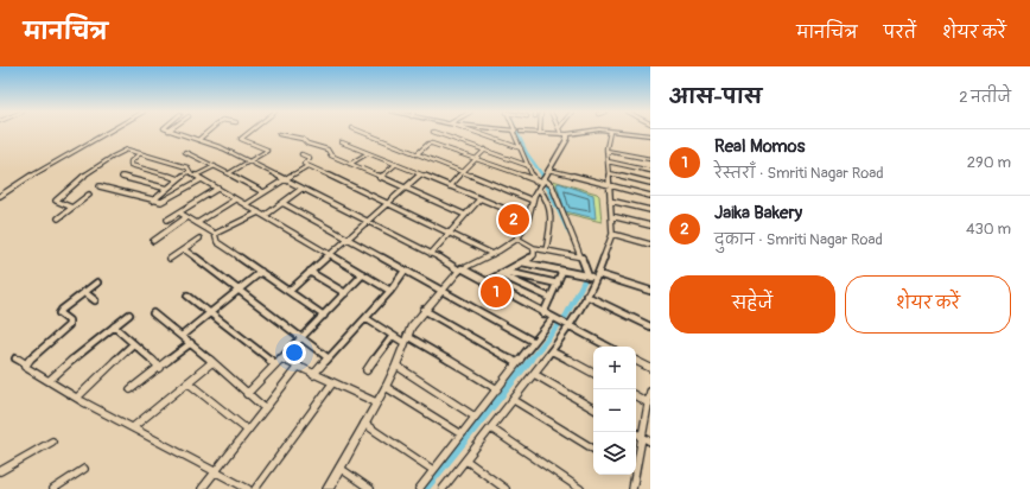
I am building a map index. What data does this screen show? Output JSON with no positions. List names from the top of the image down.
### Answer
{
  "page": {
    "header": "मानचित्र",
    "nav": ["मानचित्र", "परतें", "शेयर करें"],
    "heading": ["आस-पास", "2 नतीजे"],
    "list": [
      {
        "mark": "1",
        "name": "Real Momos",
        "note": "रेस्तराँ · Smriti Nagar Road",
        "value": "290 m"
      },
      {
        "mark": "2",
        "name": "Jaika Bakery",
        "note": "दुकान · Smriti Nagar Road",
        "value": "430 m"
      }
    ],
    "pins": ["2", "1"],
    "buttons": ["सहेजें", "शेयर करें"],
    "map_buttons": ["+", "−"]
  }
}
